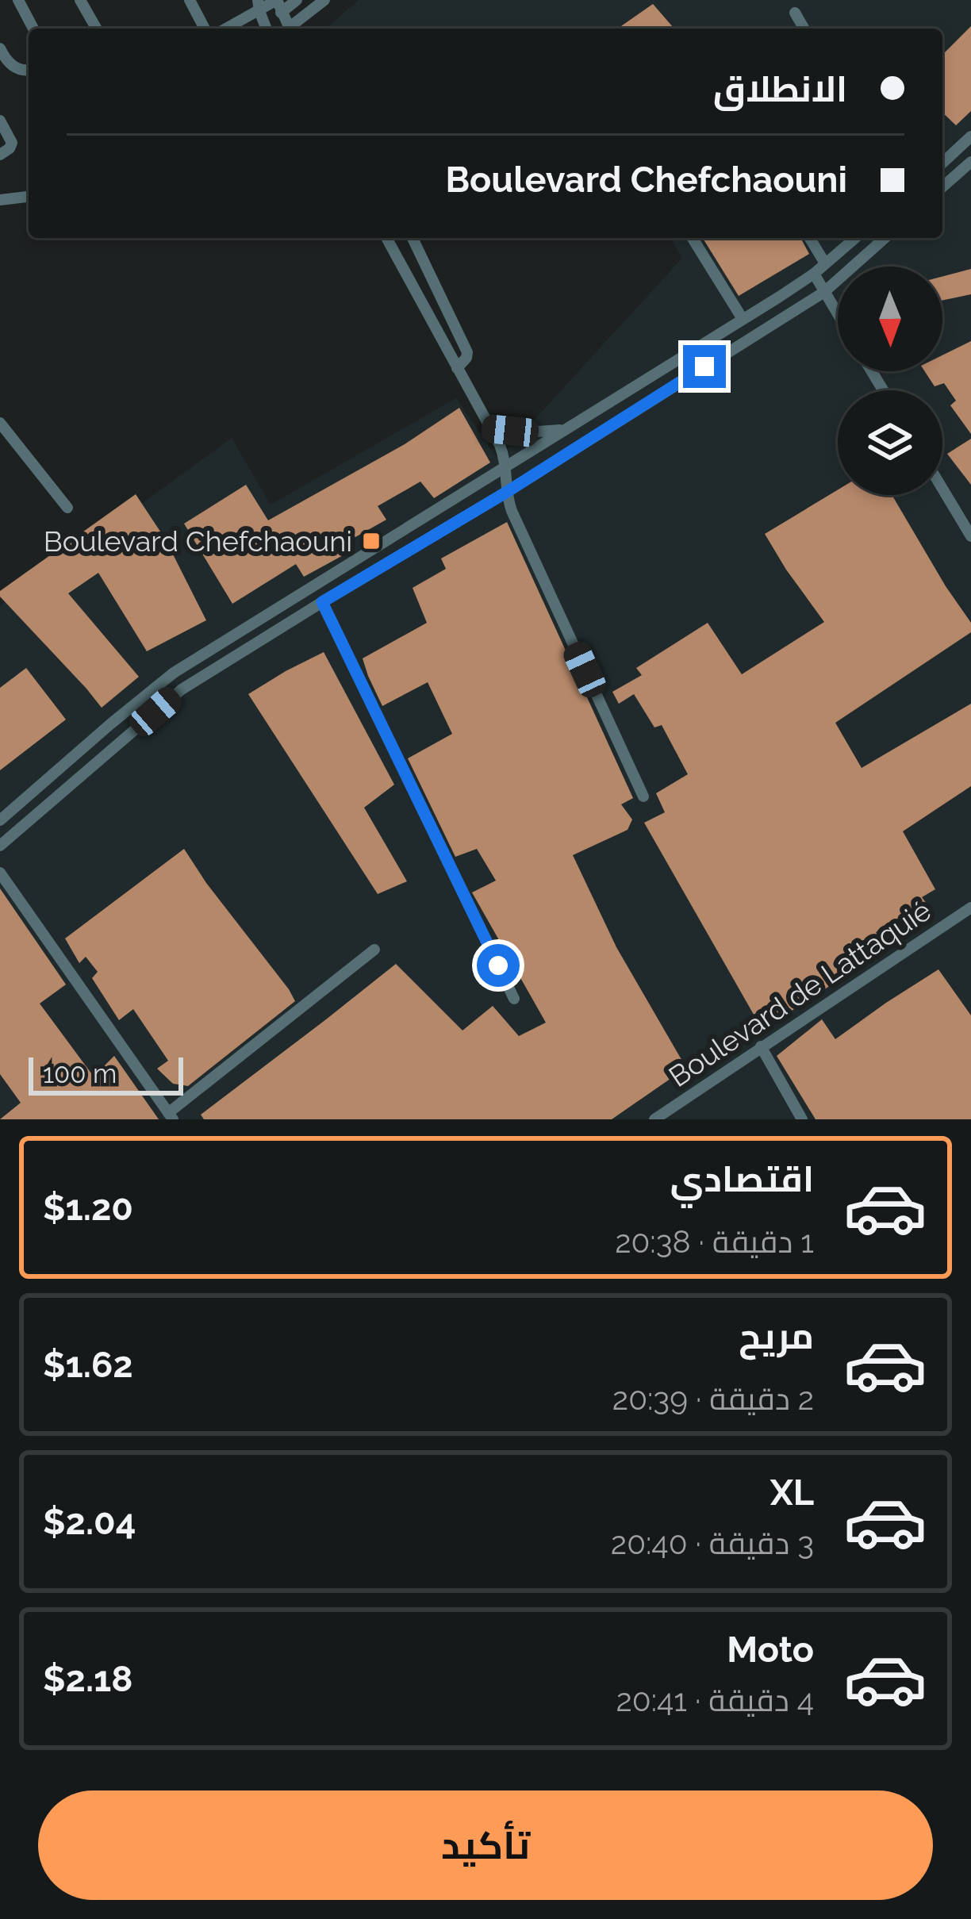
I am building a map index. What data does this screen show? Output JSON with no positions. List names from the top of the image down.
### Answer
{
  "streets": {
    "street": ["Boulevard de Lattaquié"]
  },
  "places": {
    "transit": ["Boulevard Chefchaouni"]
  },
  "scale_bar": "100 m",
  "north": "bottom",
  "page": {
    "banner": ["الانطلاق", "Boulevard Chefchaouni"],
    "scale": "100 m",
    "list": [
      {
        "name": "اقتصادي",
        "note": "1 دقيقة · 20:38",
        "value": "$1.20"
      },
      {
        "name": "مريح",
        "note": "2 دقيقة · 20:39",
        "value": "$1.62"
      },
      {
        "name": "XL",
        "note": "3 دقيقة · 20:40",
        "value": "$2.04"
      },
      {
        "name": "Moto",
        "note": "4 دقيقة · 20:41",
        "value": "$2.18"
      }
    ],
    "buttons": "تأكيد"
  }
}
